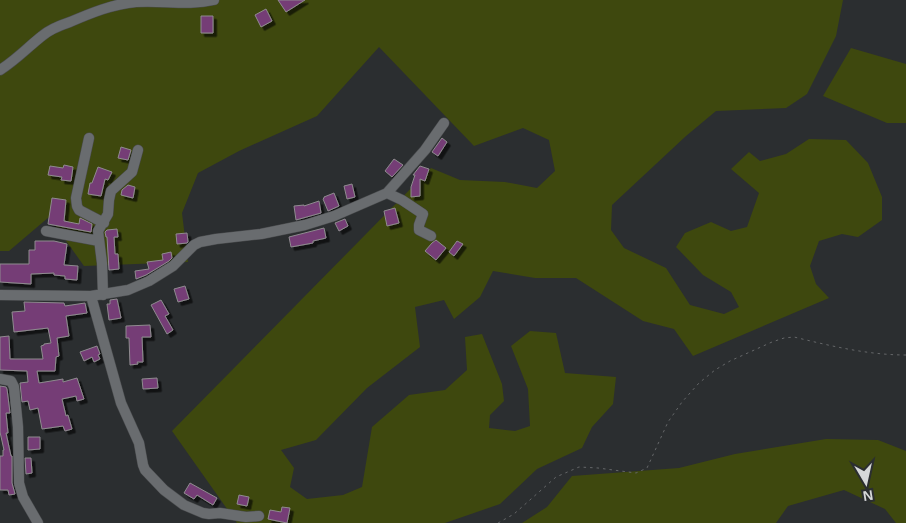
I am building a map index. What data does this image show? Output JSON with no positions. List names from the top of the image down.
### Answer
{
  "north": "bottom"
}
